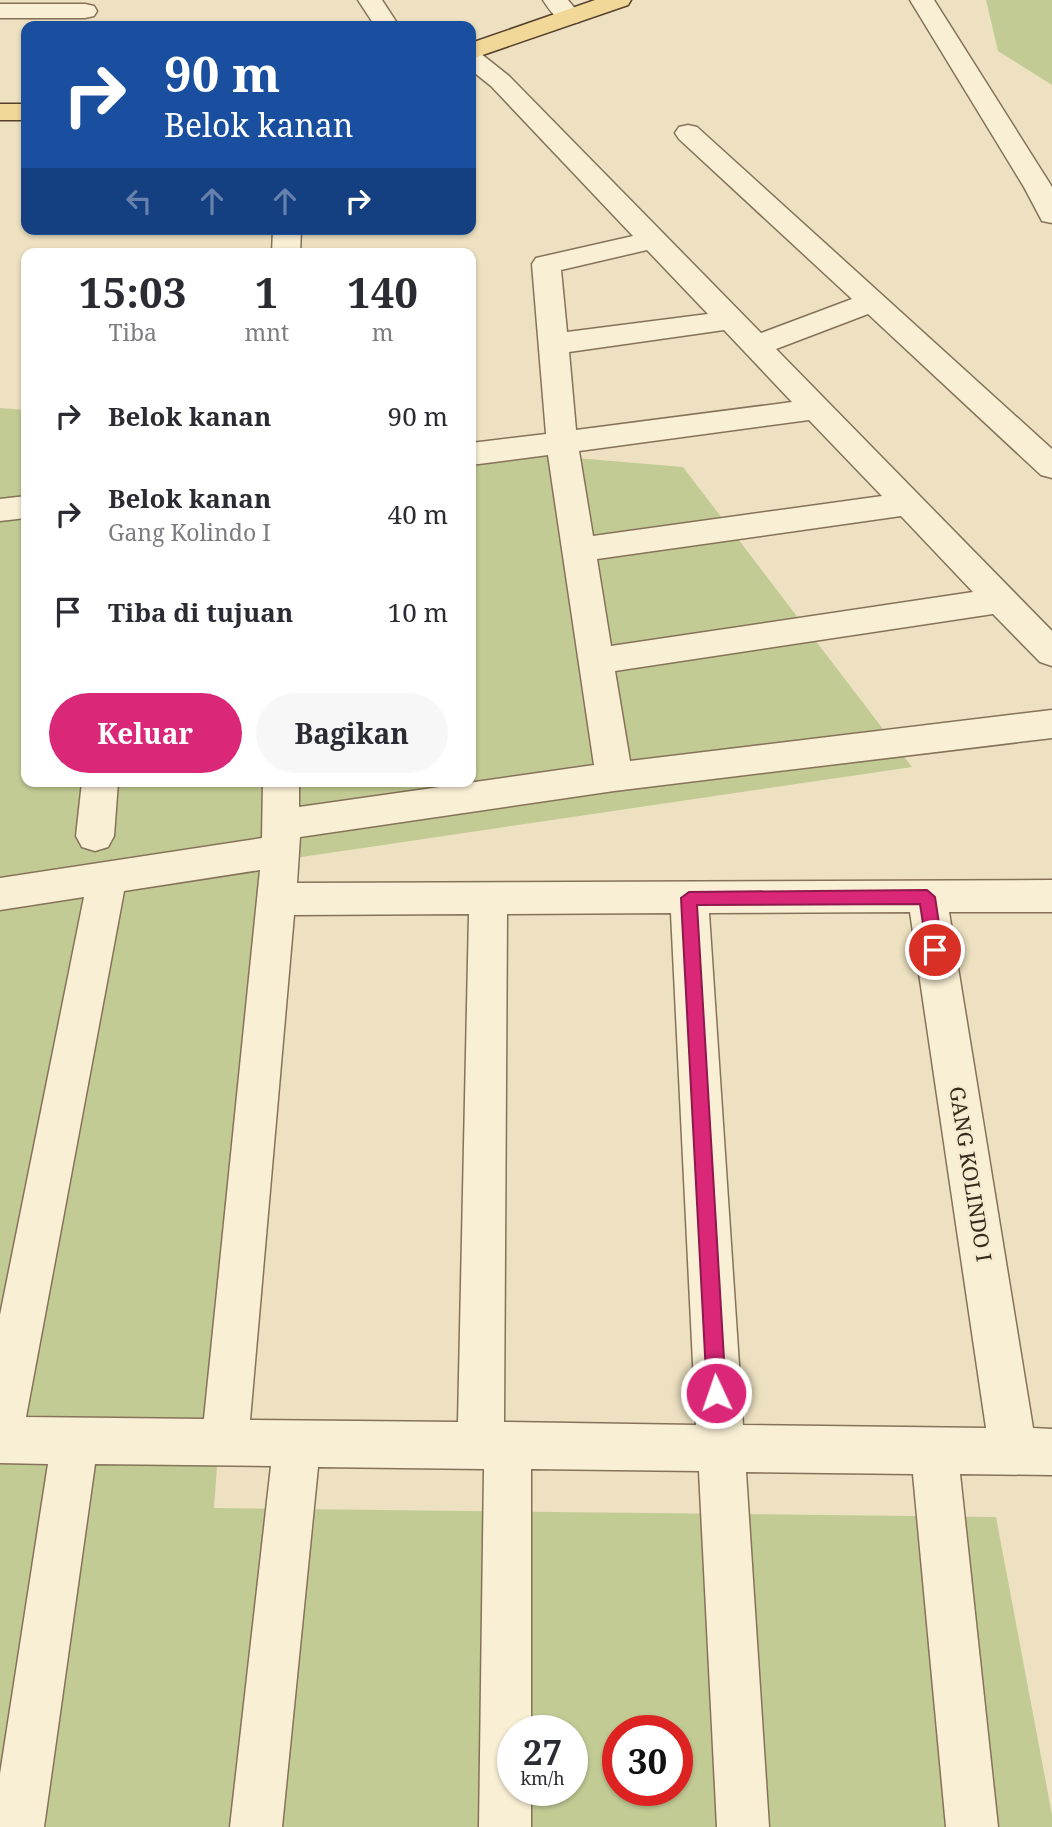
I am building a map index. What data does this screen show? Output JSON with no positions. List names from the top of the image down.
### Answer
{
  "streets": {
    "street": ["GANG KOLINDO I"]
  },
  "page": {
    "turn": ["90 m", "Belok kanan"],
    "eta": [
      "15:03",
      "Tiba",
      "1",
      "mnt",
      "140",
      "m"
    ],
    "list": [
      {
        "name": "Belok kanan",
        "value": "90 m"
      },
      {
        "name": "Belok kanan",
        "note": "Gang Kolindo I",
        "value": "40 m"
      },
      {
        "name": "Tiba di tujuan",
        "value": "10 m"
      }
    ],
    "buttons": ["Keluar", "Bagikan"],
    "speed": "27 km/h",
    "limit": "30"
  }
}
